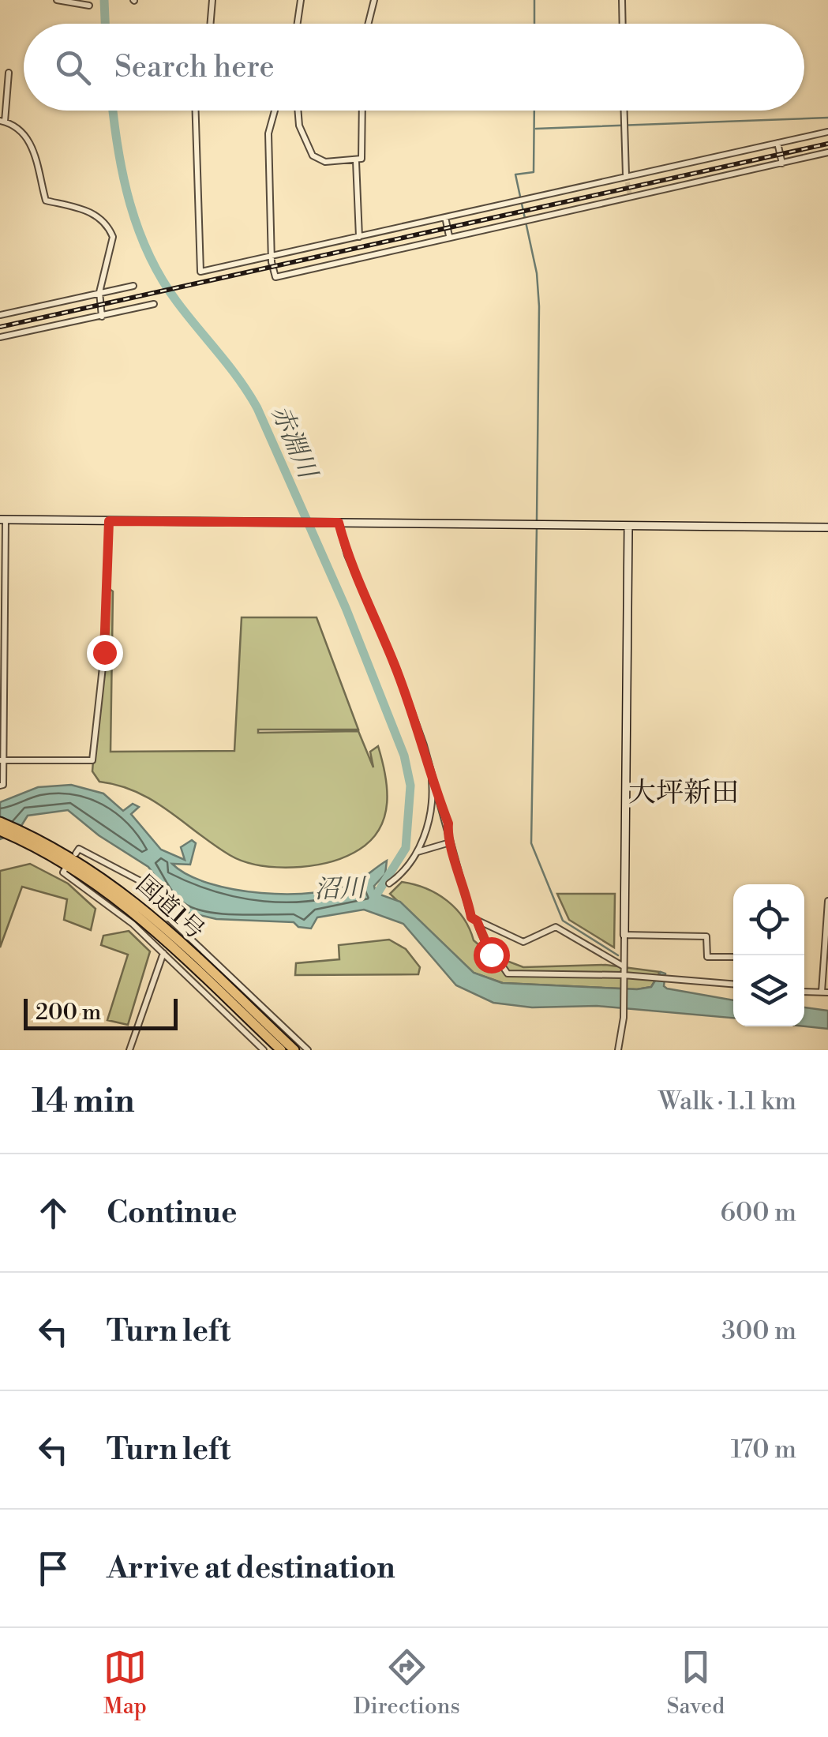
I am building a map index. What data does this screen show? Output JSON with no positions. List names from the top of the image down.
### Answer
{
  "streets": {
    "highway": ["国道1号"]
  },
  "districts": ["大坪新田"],
  "water": ["赤淵川", "沼川"],
  "scale_bar": "200 m",
  "page": {
    "search": "Search here",
    "scale": "200 m",
    "heading": ["14 min", "Walk · 1.1 km"],
    "list": [
      ["Continue", "600 m"],
      ["Turn left", "300 m"],
      ["Turn left", "170 m"],
      "Arrive at destination"
    ],
    "nav": ["Map", "Directions", "Saved"]
  }
}
